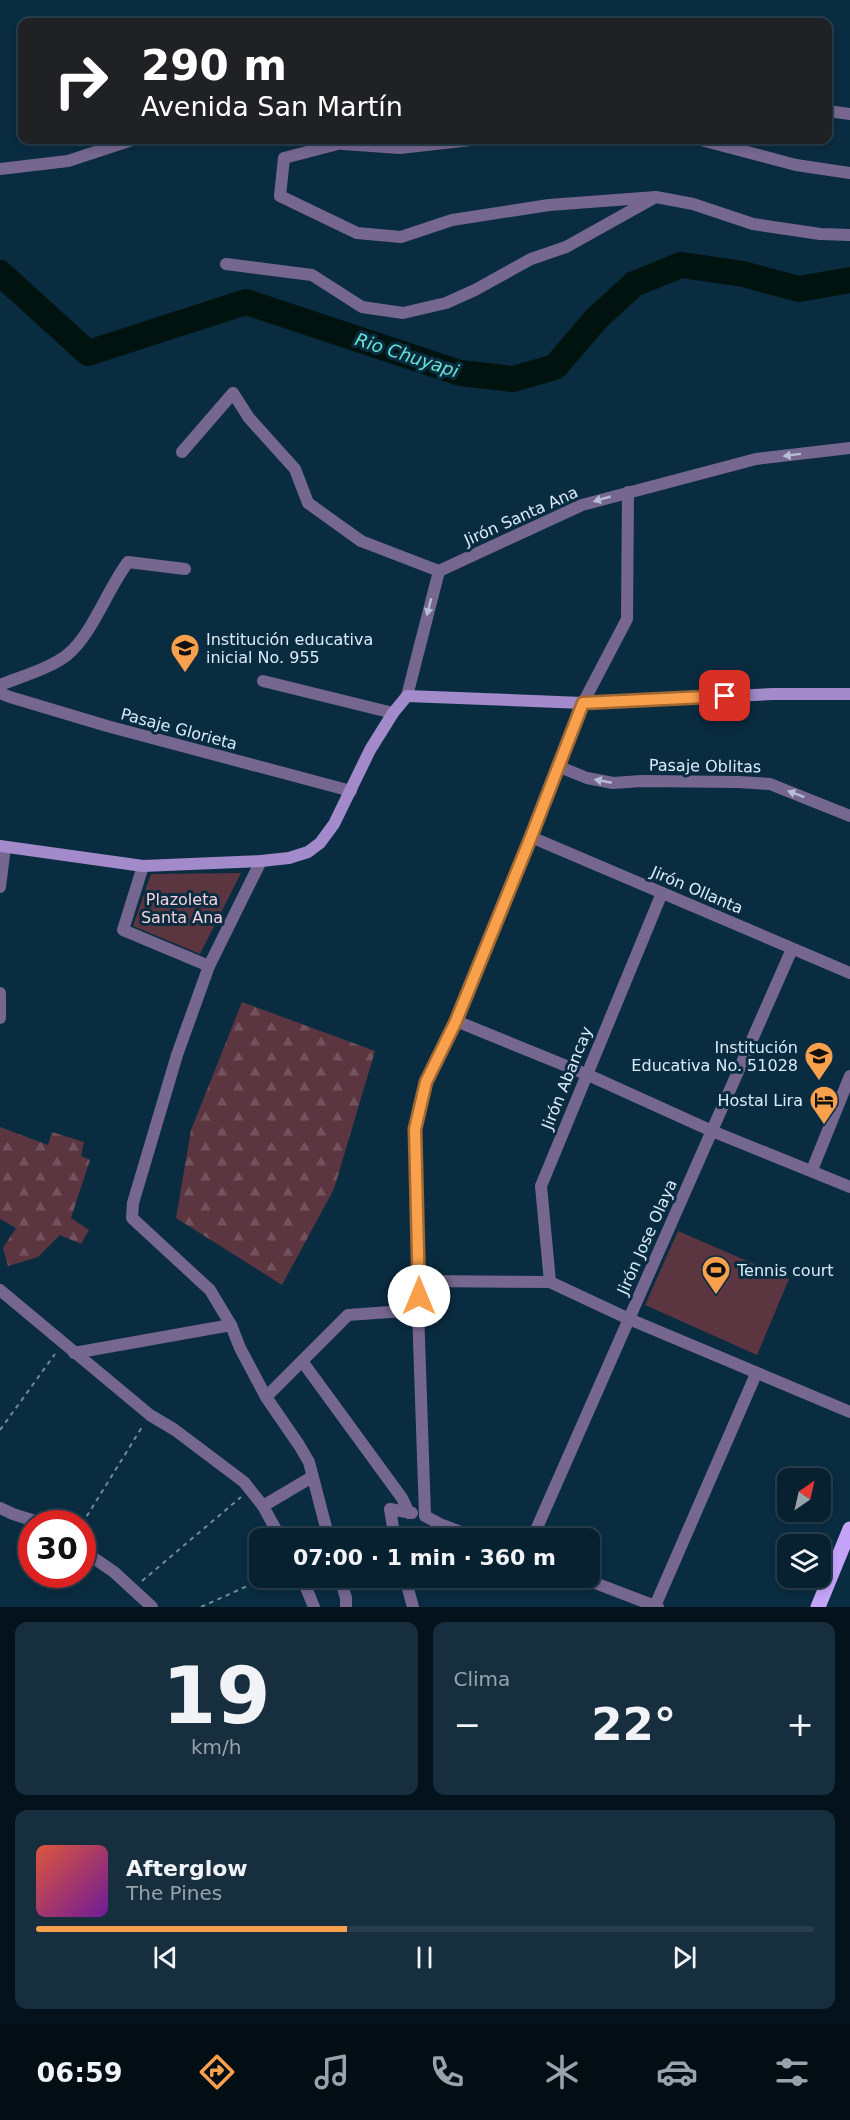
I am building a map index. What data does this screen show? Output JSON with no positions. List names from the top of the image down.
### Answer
{
  "streets": {
    "street": [
      "Jirón Santa Ana",
      "Pasaje Glorieta",
      "Pasaje Oblitas",
      "Jirón Ollanta",
      "Jirón Abancay",
      "Jirón Jose Olaya"
    ]
  },
  "crossings": [
    ["Jirón Ollanta", "Jirón Abancay"],
    ["Jirón Ollanta", "Jirón Jose Olaya"]
  ],
  "one_way": ["Jirón Santa Ana", "Pasaje Oblitas"],
  "water": ["Rio Chuyapi"],
  "parks": ["Plazoleta Santa Ana"],
  "places": {
    "school or university": ["Institución educativa inicial No. 955", "Institución Educativa No. 51028"],
    "hotel": ["Hostal Lira"],
    "sports": ["Tennis court"]
  },
  "north": "top right",
  "page": {
    "turn": ["290 m", "Avenida San Martín"],
    "limit": "30",
    "trip": "07:00 · 1 min · 360 m",
    "tile": [
      ["19", "km/h"],
      "Clima"
    ],
    "heat": ["−", "22°", "+"],
    "song": ["Afterglow", "The Pines"],
    "tabs": "06:59"
  }
}
